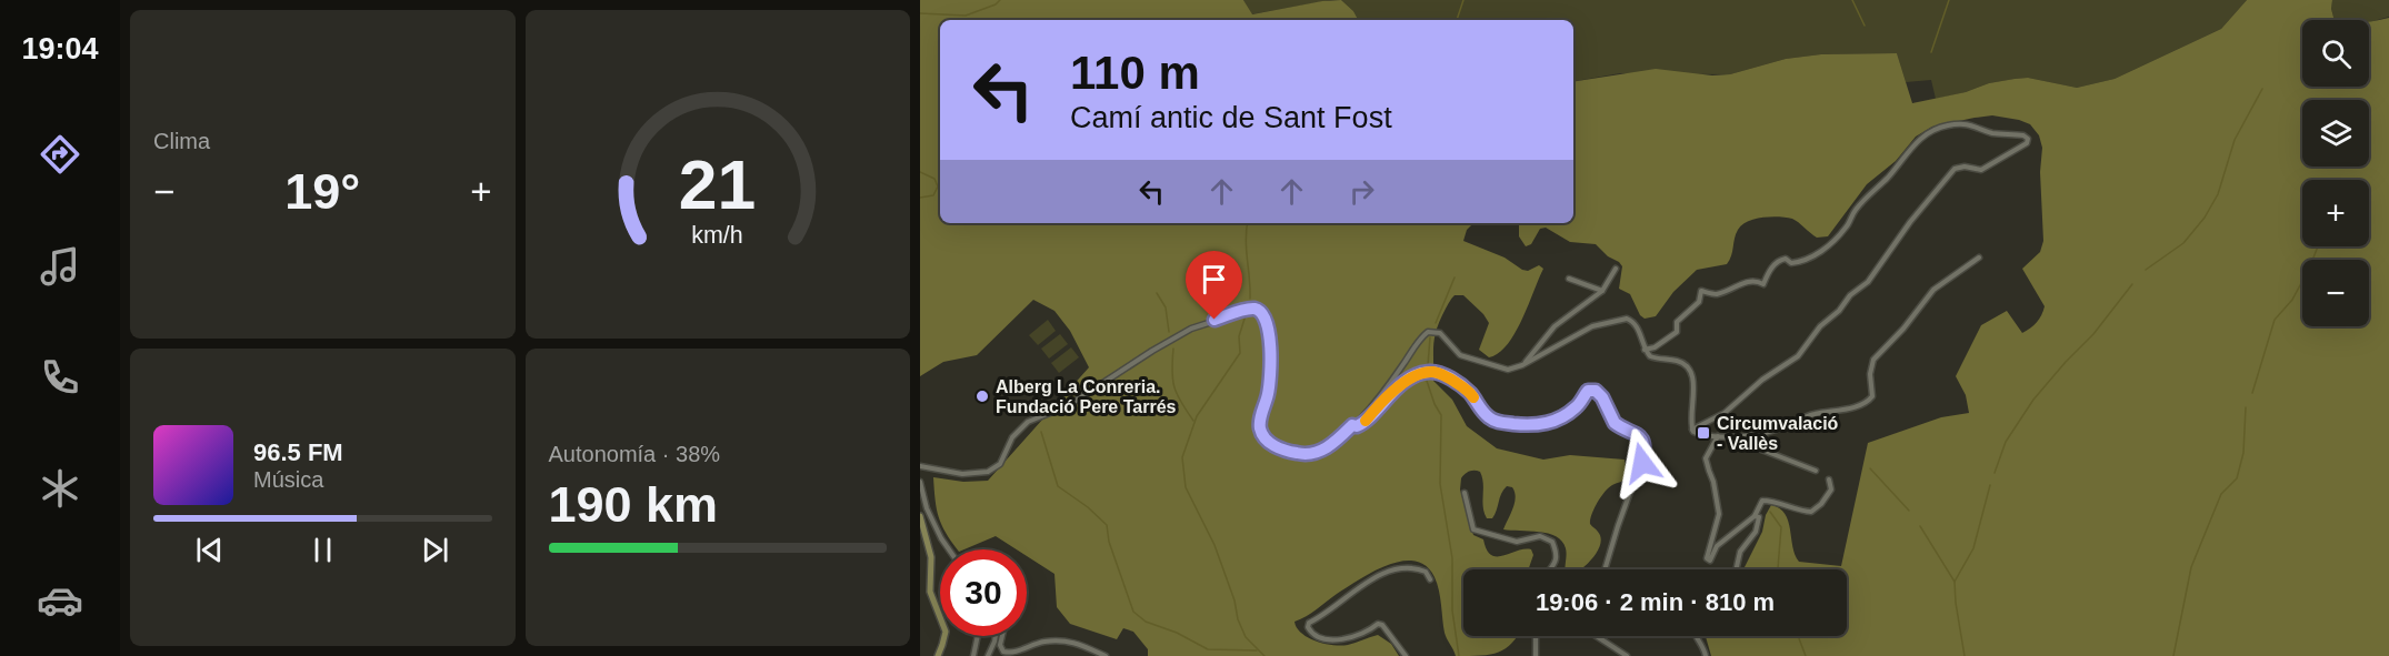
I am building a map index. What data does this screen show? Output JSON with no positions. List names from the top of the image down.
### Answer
{
  "places": {
    "other": ["Alberg La Conreria. Fundació Pere Tarrés"],
    "transit": ["Circumvalació - Vallès"]
  },
  "page": {
    "tabs": "19:04",
    "tile": [
      "Clima",
      ["Autonomía · 38%", "190 km"]
    ],
    "map_buttons": ["+", "−"],
    "turn": ["110 m", "Camí antic de Sant Fost"],
    "heat": ["−", "19°", "+"],
    "song": ["96.5 FM", "Música"],
    "limit": "30",
    "trip": "19:06 · 2 min · 810 m",
    "gauge": ["21", "km/h"]
  }
}
